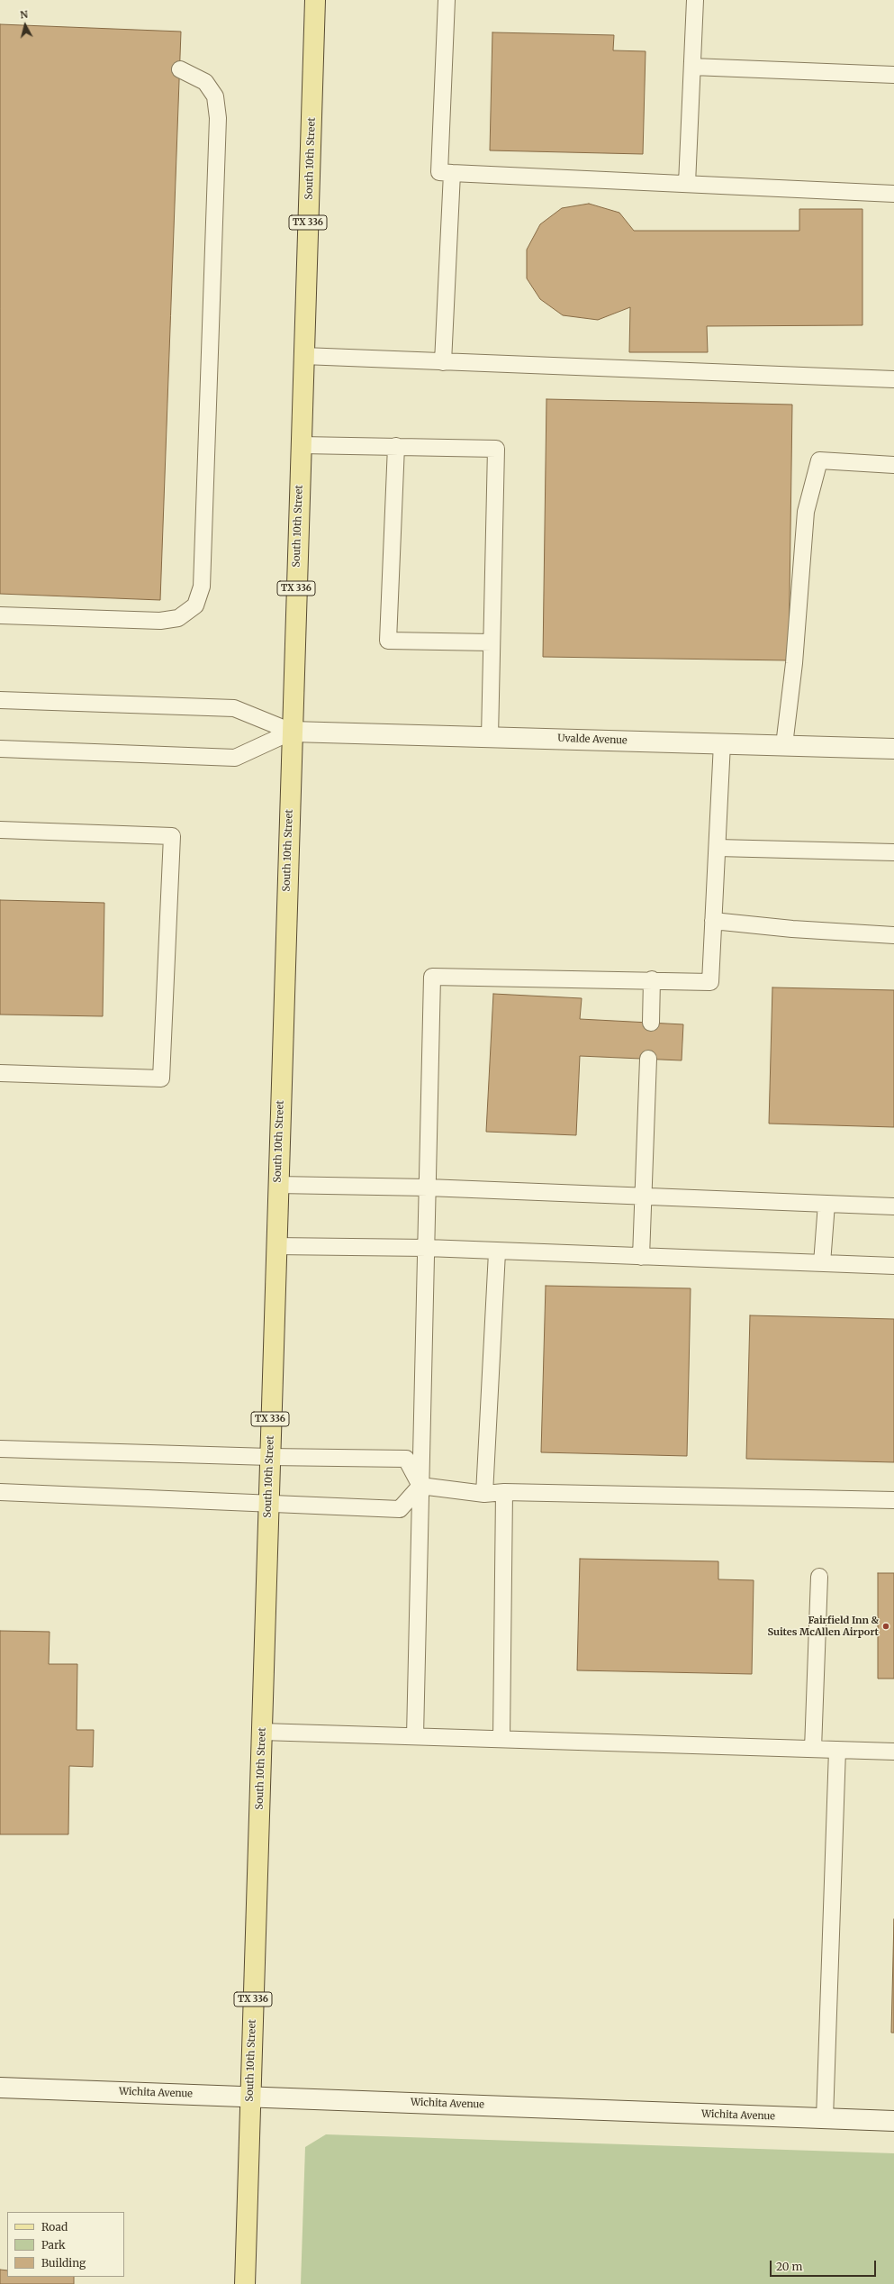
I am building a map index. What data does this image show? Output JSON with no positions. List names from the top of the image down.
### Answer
{
  "streets": {
    "main road": ["South 10th Street", "TX 336"],
    "street": ["Uvalde Avenue", "Wichita Avenue"]
  },
  "crossings": [
    ["South 10th Street", "Uvalde Avenue"],
    ["South 10th Street", "Wichita Avenue"]
  ],
  "places": ["Fairfield Inn & Suites McAllen Airport"],
  "legend": ["Road", "Park", "Building"],
  "scale_bar": "20 m",
  "north": "top"
}
